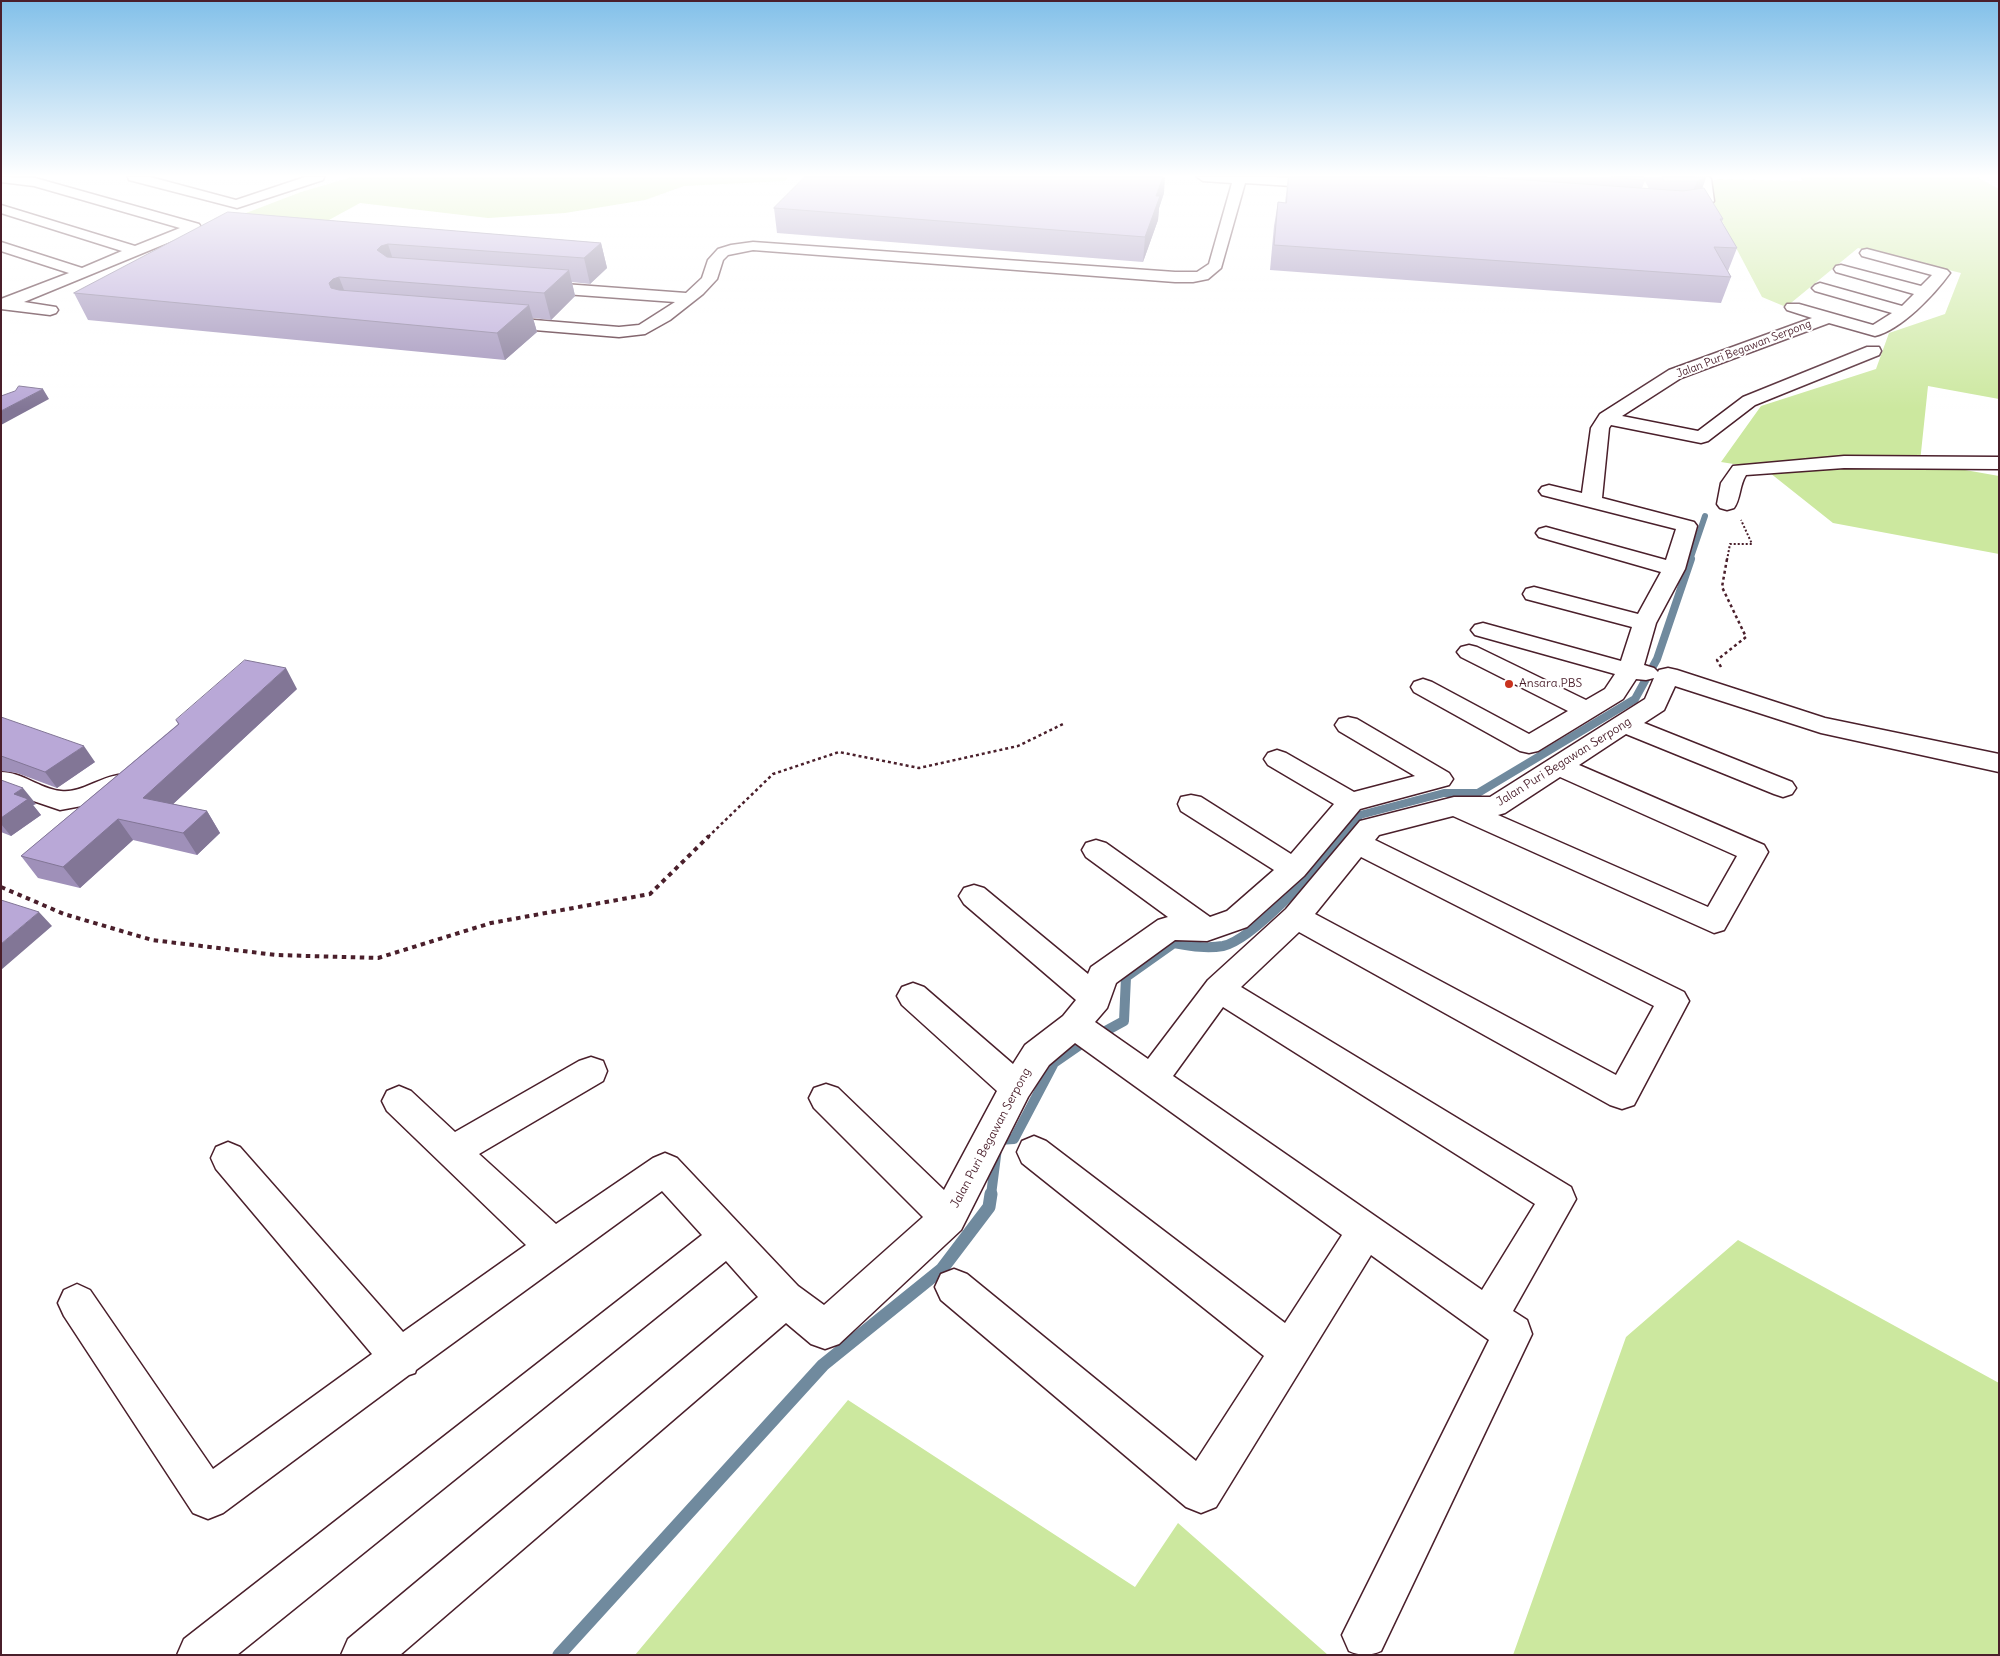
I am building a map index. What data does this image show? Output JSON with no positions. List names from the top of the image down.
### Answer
{
  "streets": {
    "street": ["Jalan Puri Begawan Serpong"]
  },
  "places": ["Ansara PBS"]
}
